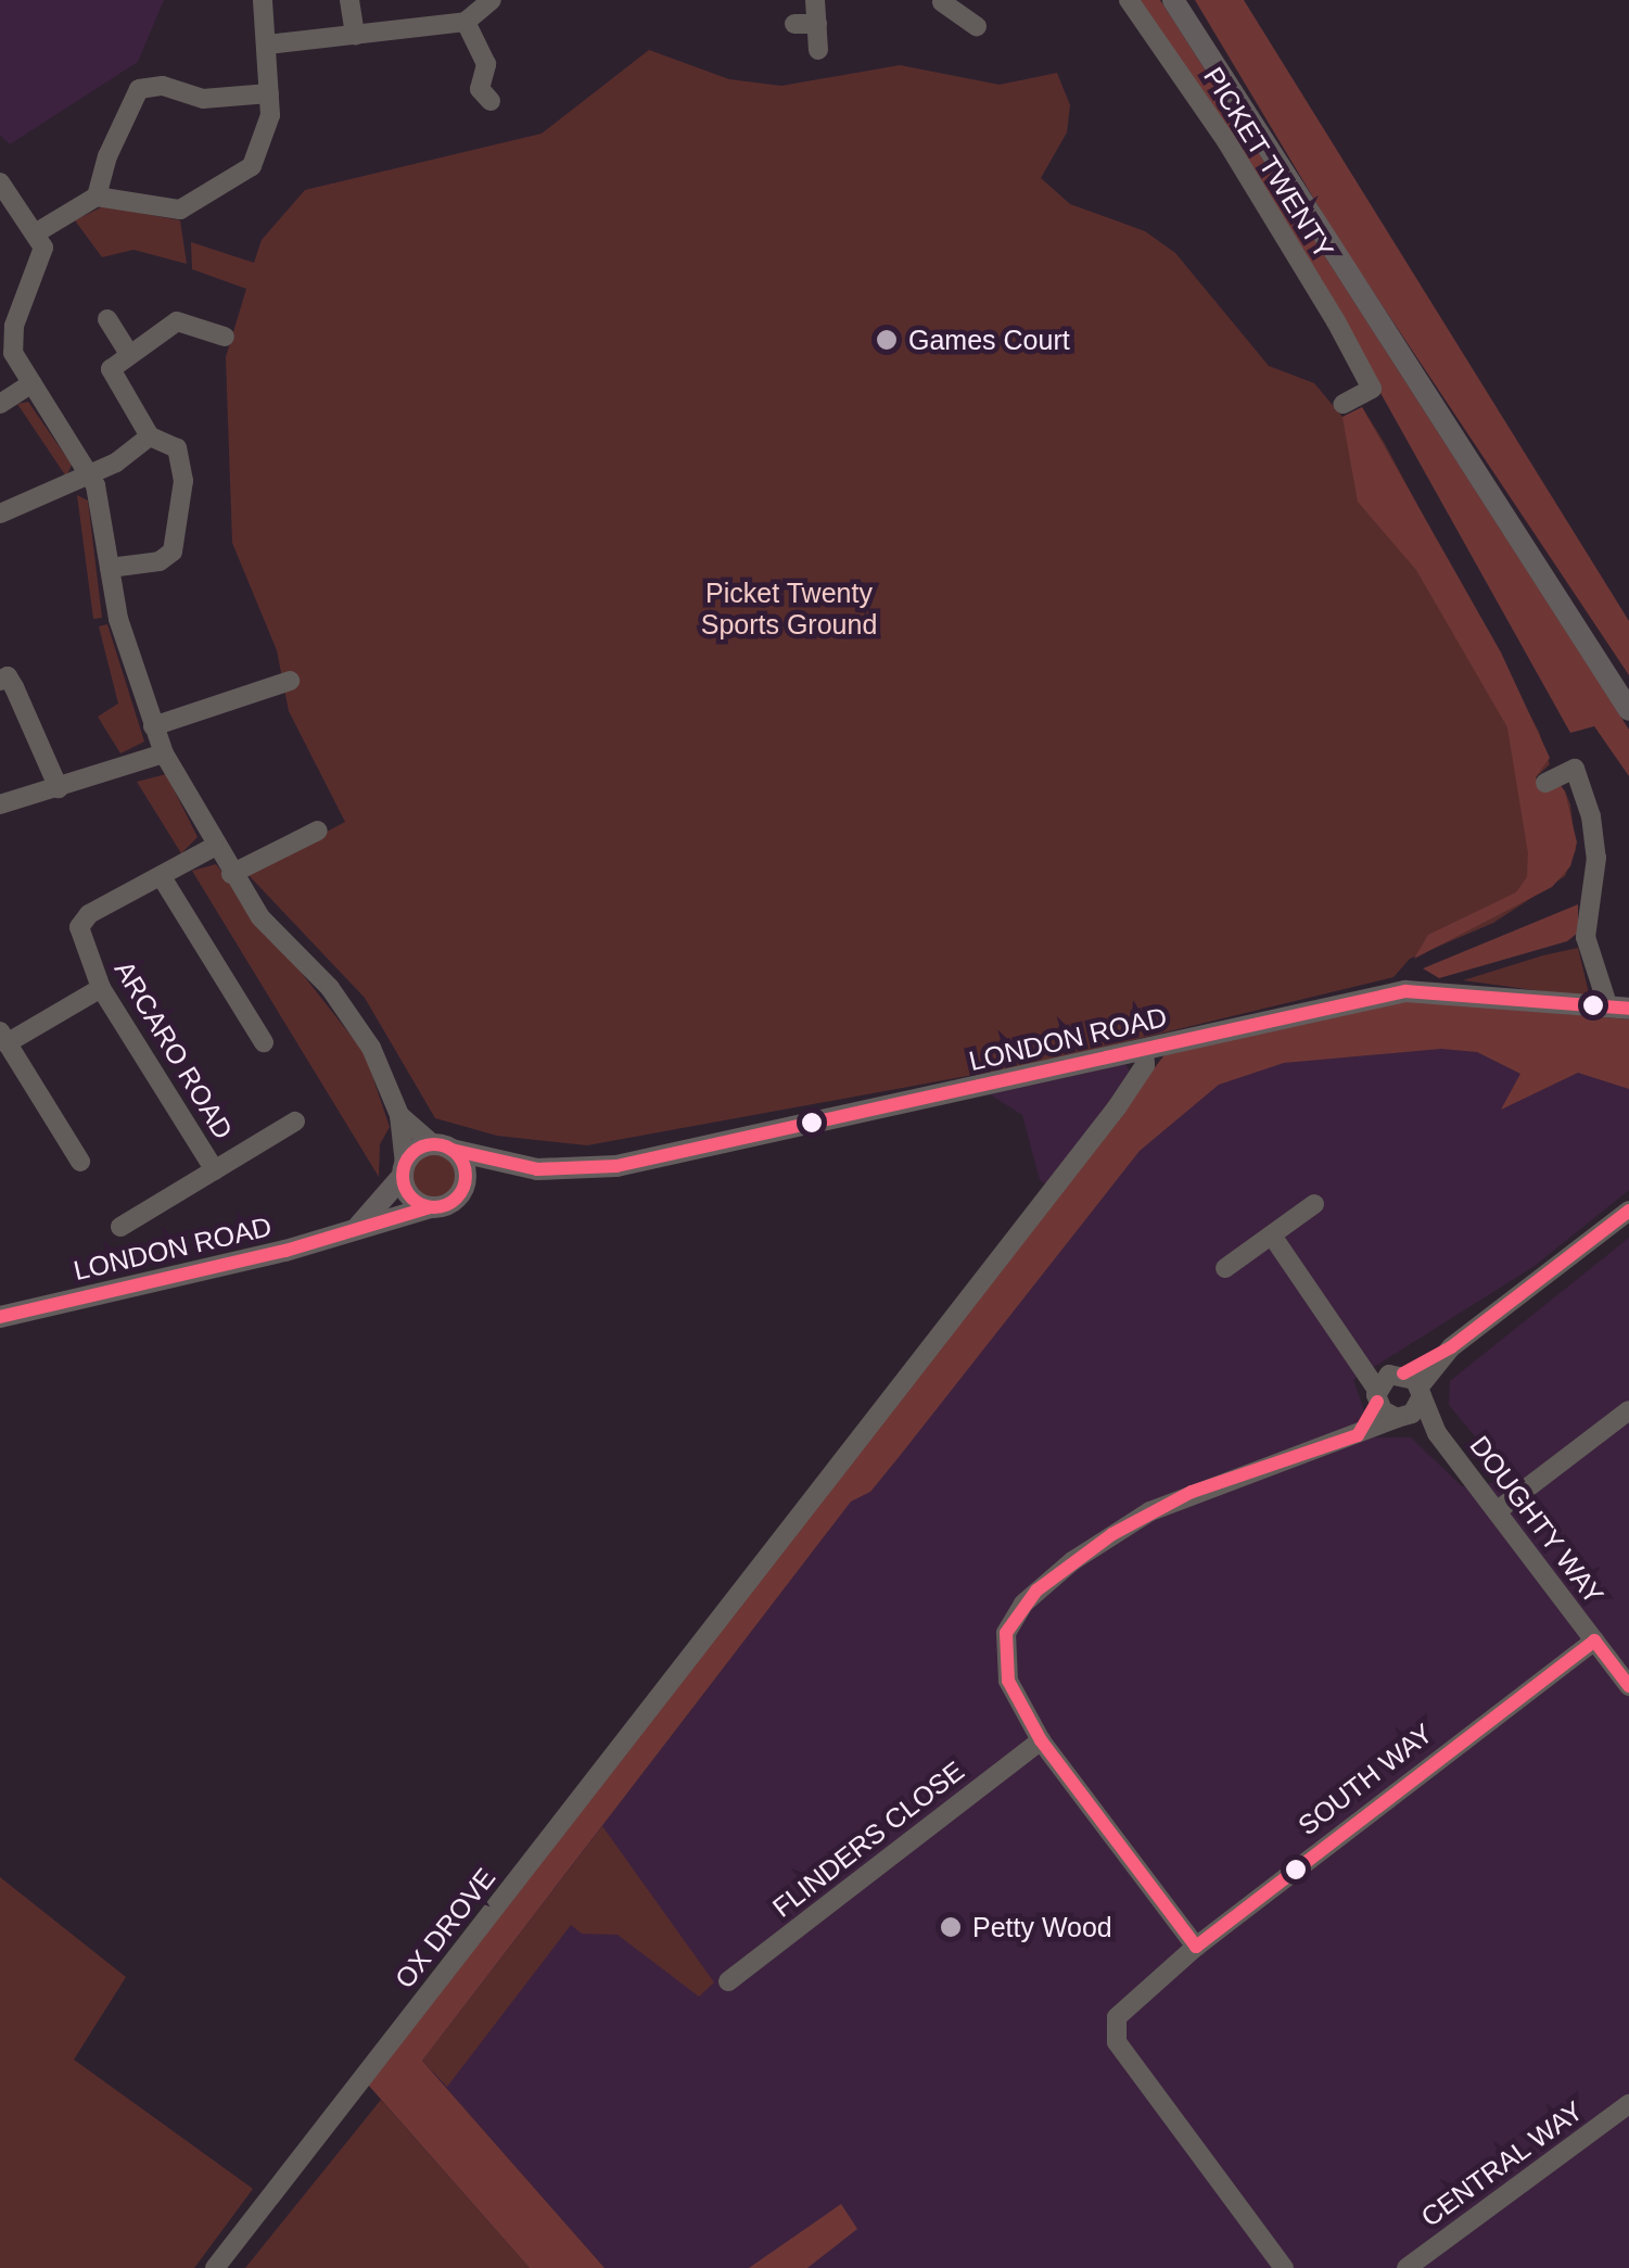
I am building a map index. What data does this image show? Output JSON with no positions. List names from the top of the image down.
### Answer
{
  "streets": {
    "main road": ["LONDON ROAD"],
    "street": [
      "PICKET TWENTY",
      "ARCARO ROAD",
      "DOUGHTY WAY",
      "SOUTH WAY",
      "FLINDERS CLOSE",
      "OX DROVE",
      "CENTRAL WAY"
    ]
  },
  "crossings": [
    ["LONDON ROAD", "OX DROVE"],
    ["DOUGHTY WAY", "SOUTH WAY"]
  ],
  "parks": ["Picket Twenty Sports Ground"],
  "places": ["Games Court", "Petty Wood"]
}
